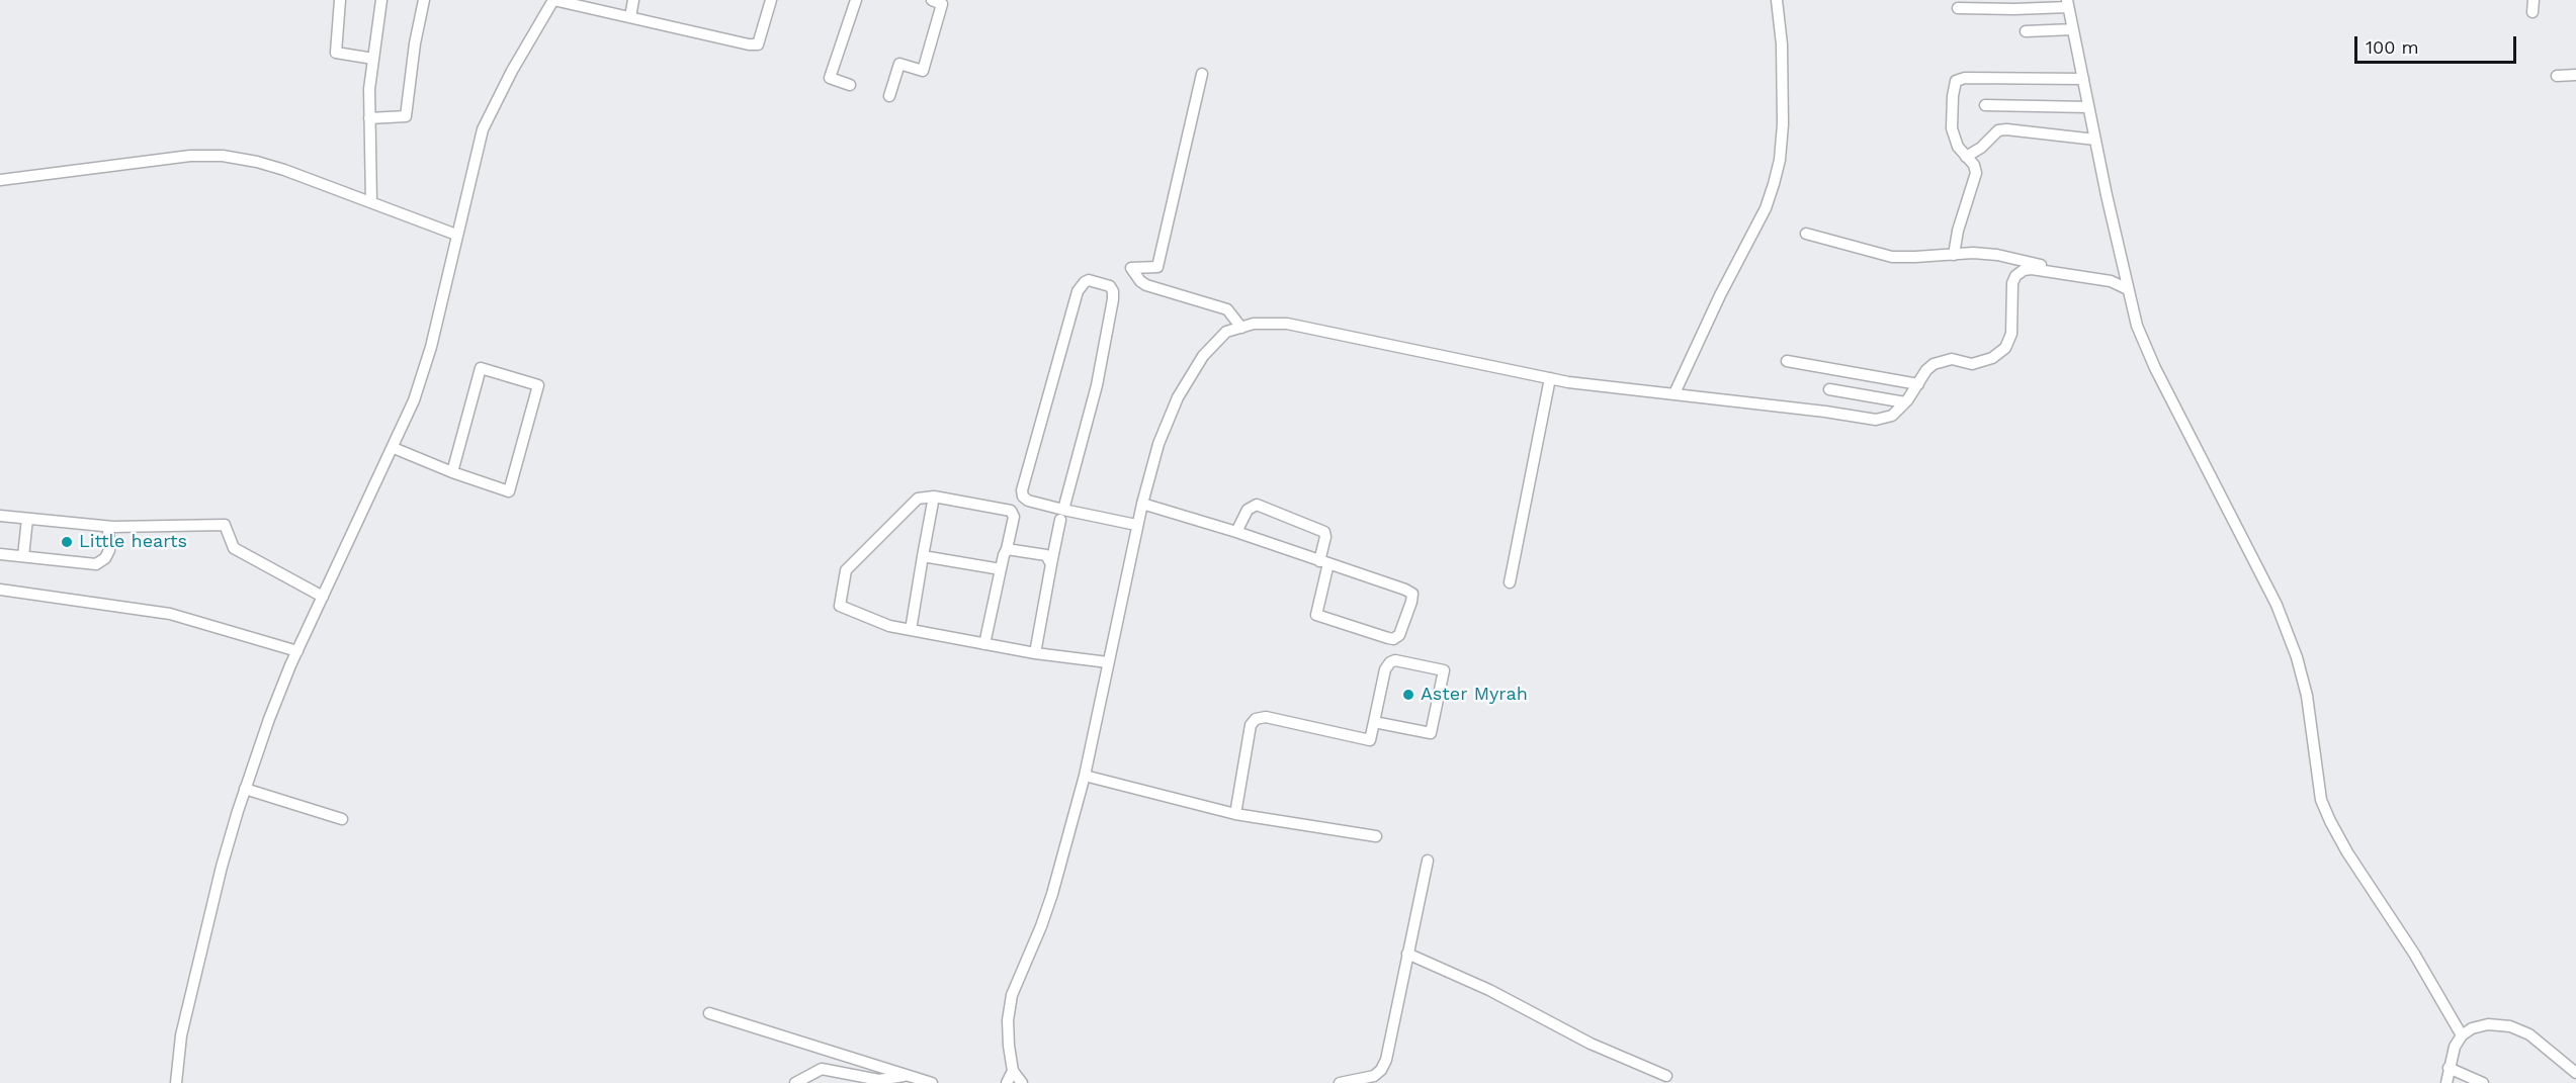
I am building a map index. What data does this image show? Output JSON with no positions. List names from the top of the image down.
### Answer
{
  "places": ["Little hearts", "Aster Myrah"],
  "scale_bar": "100 m"
}
